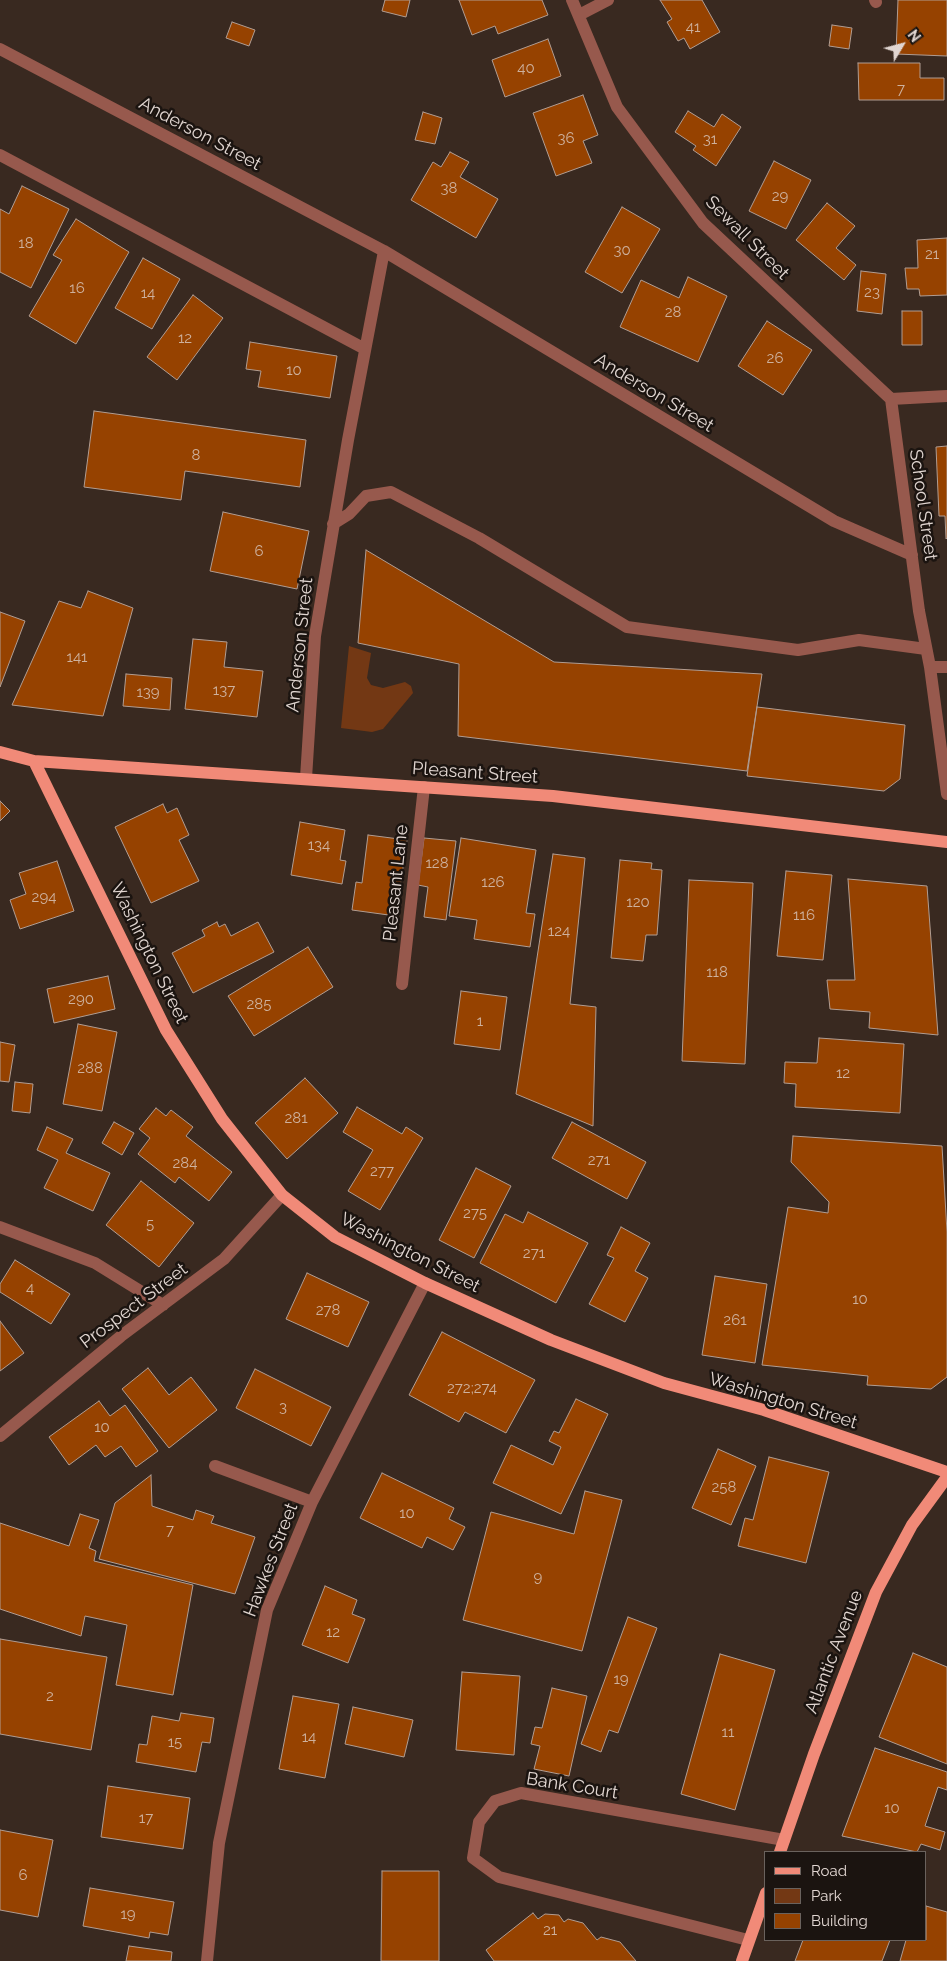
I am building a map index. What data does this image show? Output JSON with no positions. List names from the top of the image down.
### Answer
{
  "streets": {
    "main road": ["Pleasant Street", "Washington Street", "Atlantic Avenue"],
    "street": [
      "Anderson Street",
      "Sewall Street",
      "School Street",
      "Pleasant Lane",
      "Prospect Street",
      "Hawkes Street",
      "Bank Court"
    ]
  },
  "crossings": [
    ["Anderson Street", "School Street"],
    ["Anderson Street", "Pleasant Street"],
    ["Sewall Street", "School Street"],
    ["Pleasant Street", "Pleasant Lane"],
    ["Pleasant Street", "Washington Street"],
    ["Washington Street", "Prospect Street"],
    ["Washington Street", "Hawkes Street"],
    ["Atlantic Avenue", "Bank Court"]
  ],
  "house_numbers": [
    "41",
    "40",
    "7",
    "36",
    "31",
    "38",
    "29",
    "18",
    "30",
    "21",
    "16",
    "23",
    "14",
    "28",
    "12",
    "26",
    "10",
    "8",
    "6",
    "141",
    "137",
    "139",
    "134",
    "128",
    "126",
    "294",
    "120",
    "116",
    "124",
    "118",
    "290",
    "285",
    "1",
    "288",
    "12",
    "281",
    "271",
    "284",
    "277",
    "275",
    "5",
    "271",
    "4",
    "10",
    "278",
    "261",
    "272;274",
    "3",
    "10",
    "258",
    "10",
    "7",
    "9",
    "12",
    "19",
    "2",
    "11",
    "14",
    "15",
    "10",
    "17",
    "6",
    "19",
    "21"
  ],
  "legend": ["Road", "Park", "Building"],
  "north": "top right"
}
